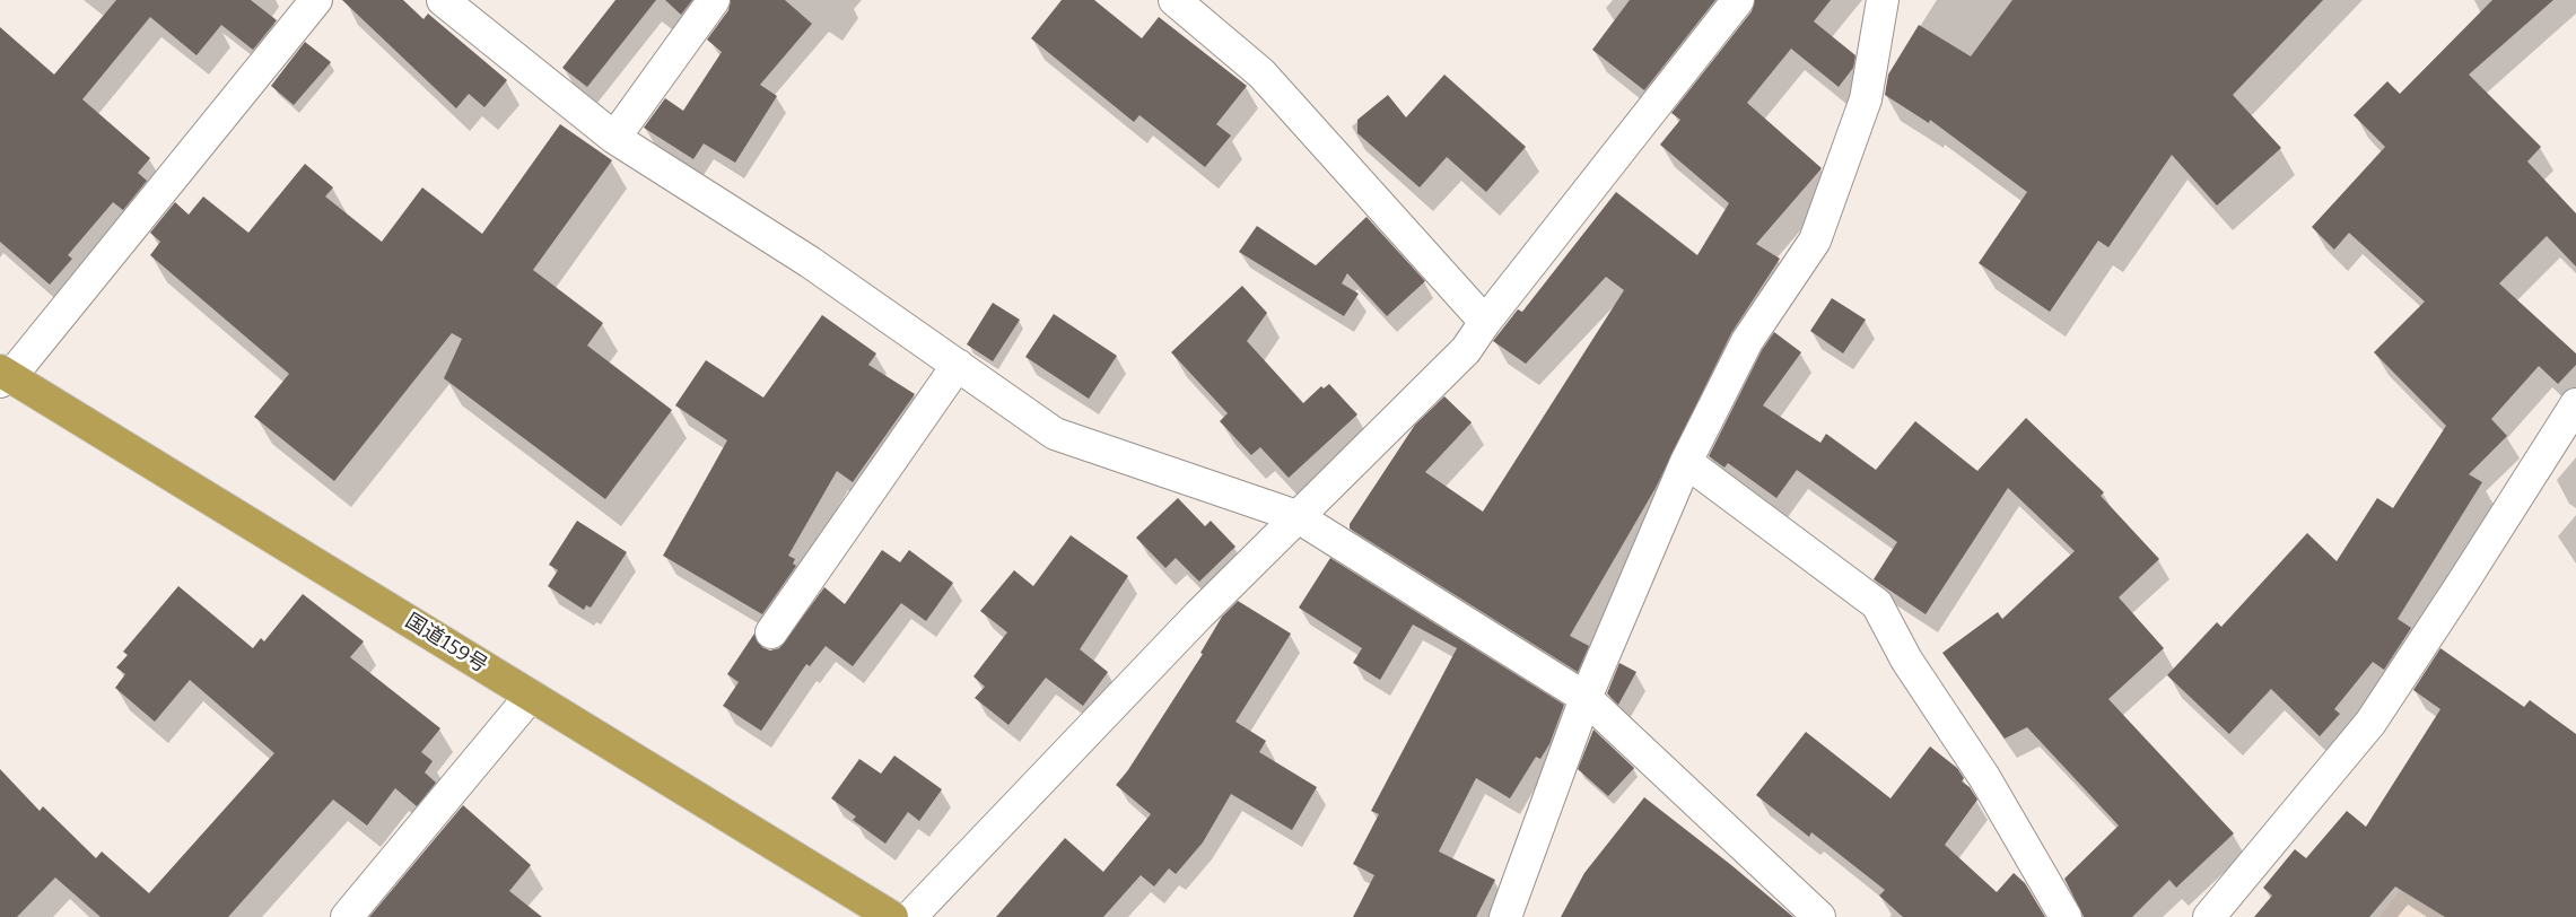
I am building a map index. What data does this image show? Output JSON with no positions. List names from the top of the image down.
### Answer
{
  "streets": {
    "highway": ["国道159号"]
  }
}
